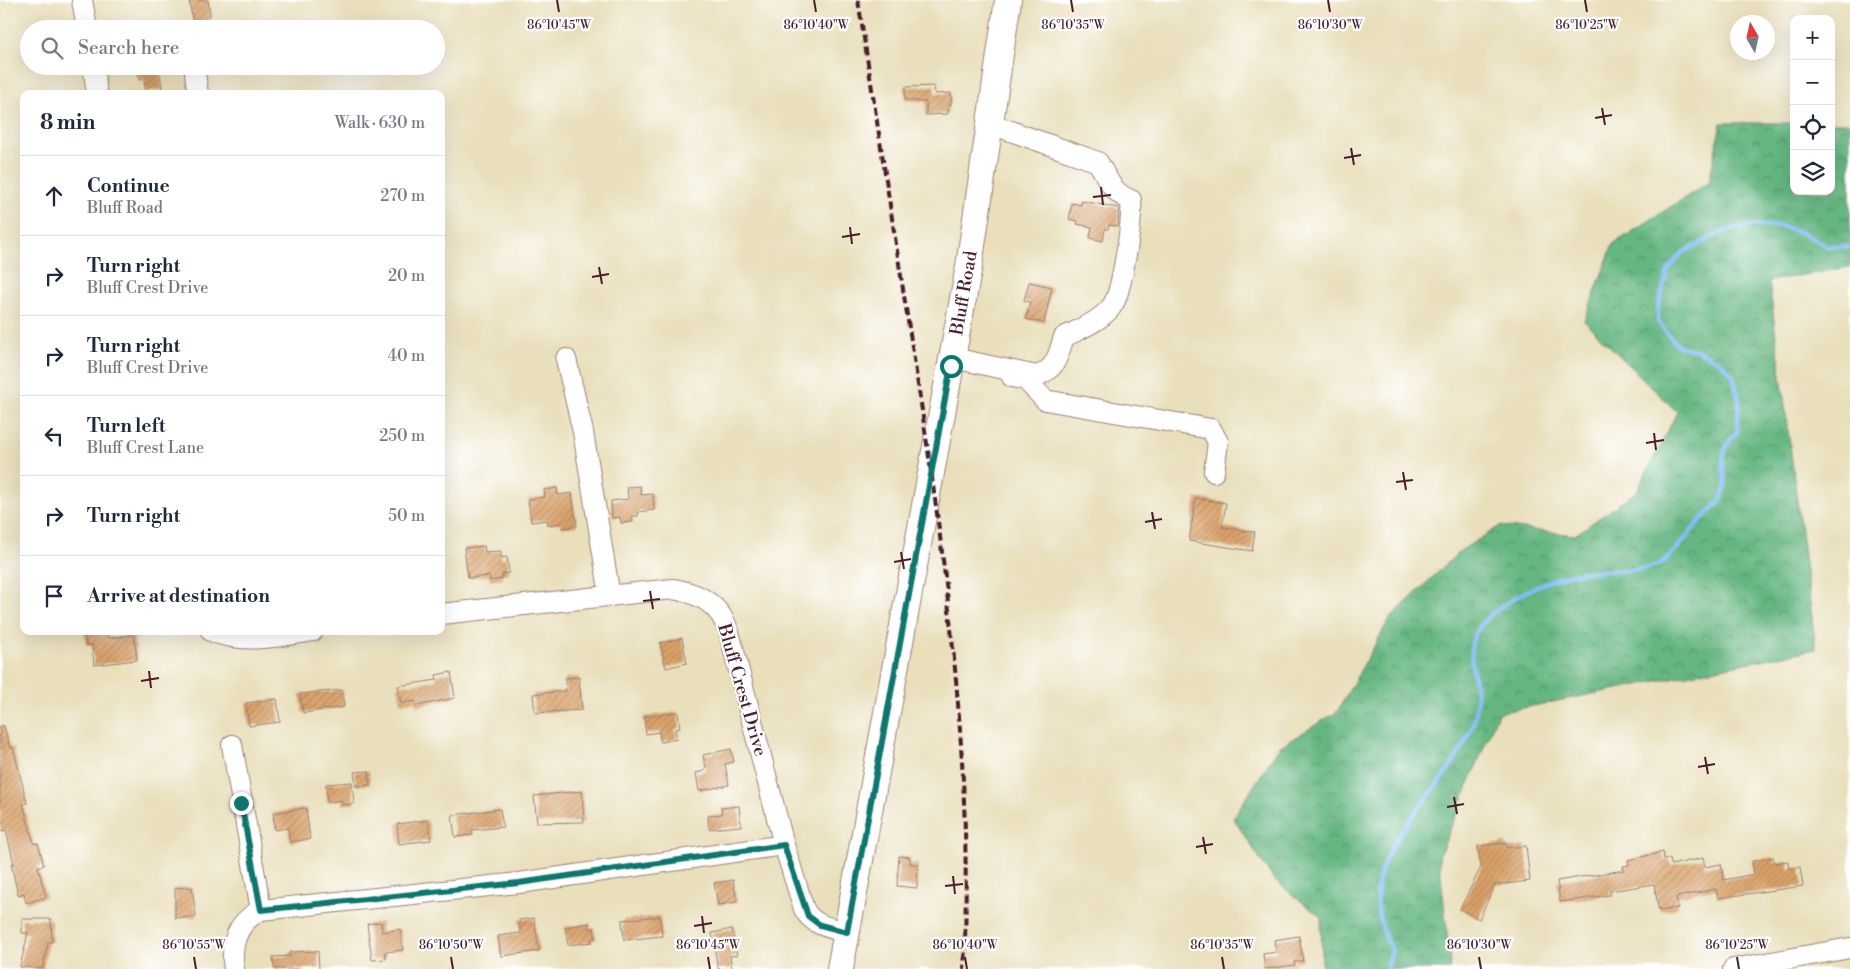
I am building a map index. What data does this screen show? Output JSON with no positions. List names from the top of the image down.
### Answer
{
  "streets": {
    "main road": ["Bluff Road"],
    "street": ["Bluff Crest Drive"]
  },
  "crossings": [
    ["Bluff Road", "Bluff Crest Drive"]
  ],
  "north": "top",
  "page": {
    "map_buttons": ["+", "−"],
    "search": "Search here",
    "heading": ["8 min", "Walk · 630 m"],
    "list": [
      ["Continue", "Bluff Road", "270 m"],
      ["Turn right", "Bluff Crest Drive", "20 m"],
      ["Turn right", "Bluff Crest Drive", "40 m"],
      ["Turn left", "Bluff Crest Lane", "250 m"],
      ["Turn right", "50 m"],
      "Arrive at destination"
    ]
  },
  "coordinates": [
    "86°10'30\"W",
    "86°10'45\"W",
    "86°10'40\"W",
    "86°10'35\"W",
    "86°10'25\"W",
    "86°10'55\"W",
    "86°10'50\"W"
  ]
}
